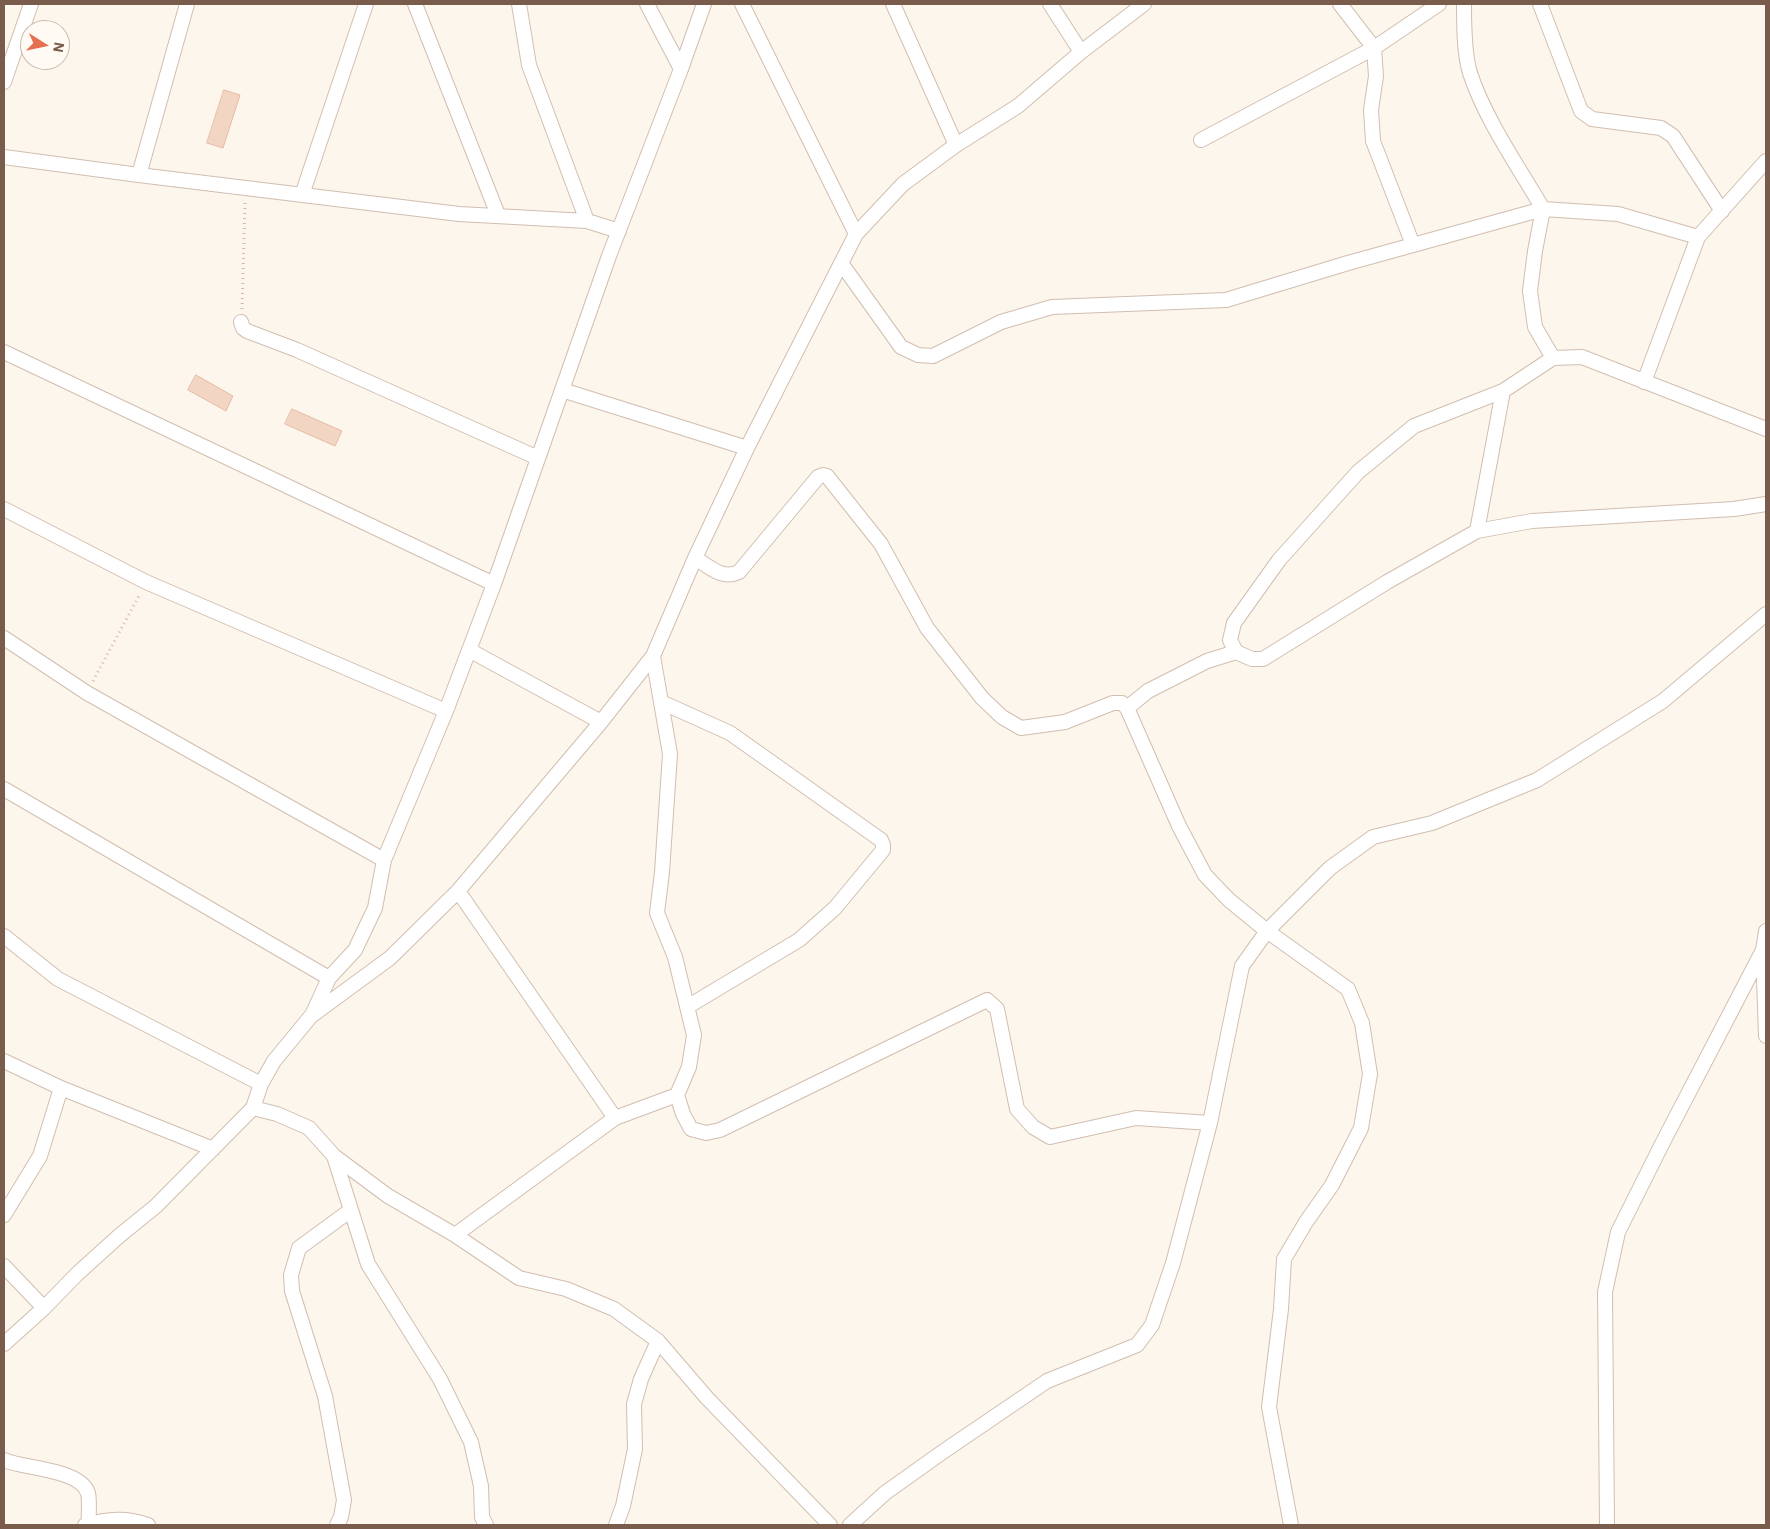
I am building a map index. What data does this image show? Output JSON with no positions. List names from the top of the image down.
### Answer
{
  "north": "right"
}
